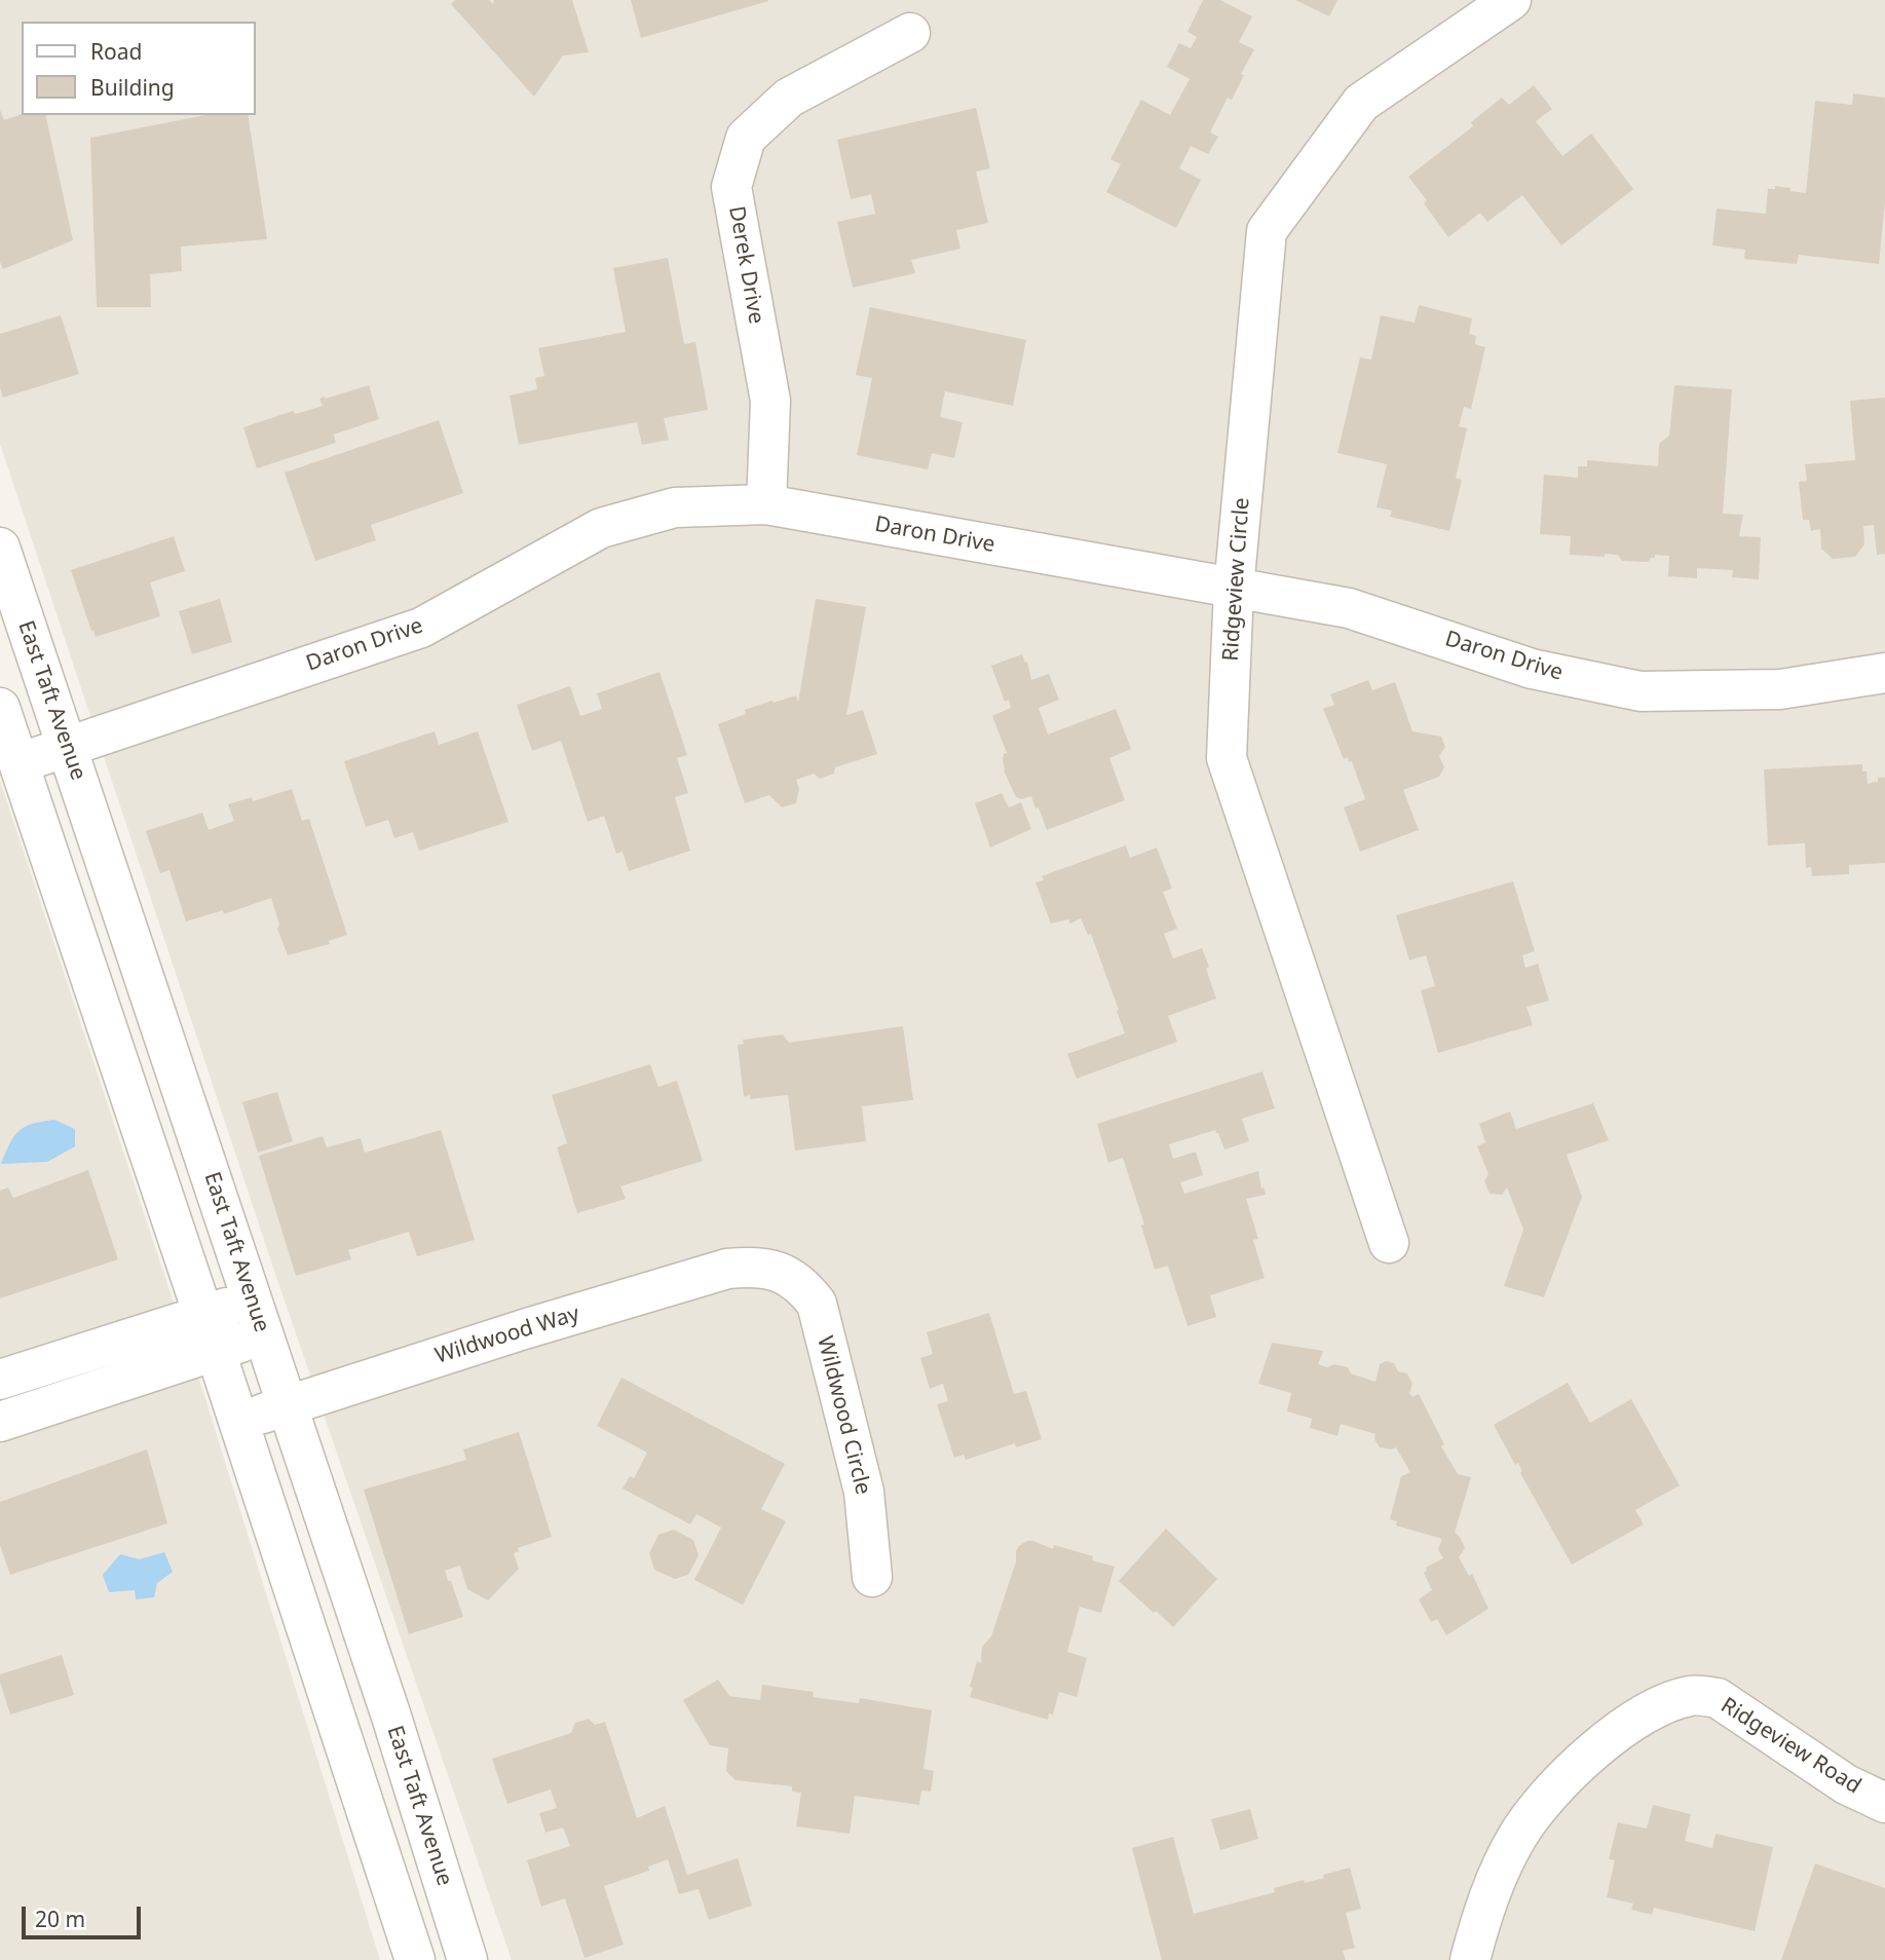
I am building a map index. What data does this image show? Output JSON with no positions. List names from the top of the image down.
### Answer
{
  "streets": {
    "street": [
      "Derek Drive",
      "Daron Drive",
      "Ridgeview Circle",
      "East Taft Avenue",
      "Wildwood Way",
      "Wildwood Circle",
      "Ridgeview Road"
    ]
  },
  "crossings": [
    ["Derek Drive", "Daron Drive"],
    ["Daron Drive", "Ridgeview Circle"],
    ["Daron Drive", "East Taft Avenue"],
    ["East Taft Avenue", "Wildwood Way"],
    ["Wildwood Way", "Wildwood Circle"]
  ],
  "legend": ["Road", "Building"],
  "scale_bar": "20 m"
}
